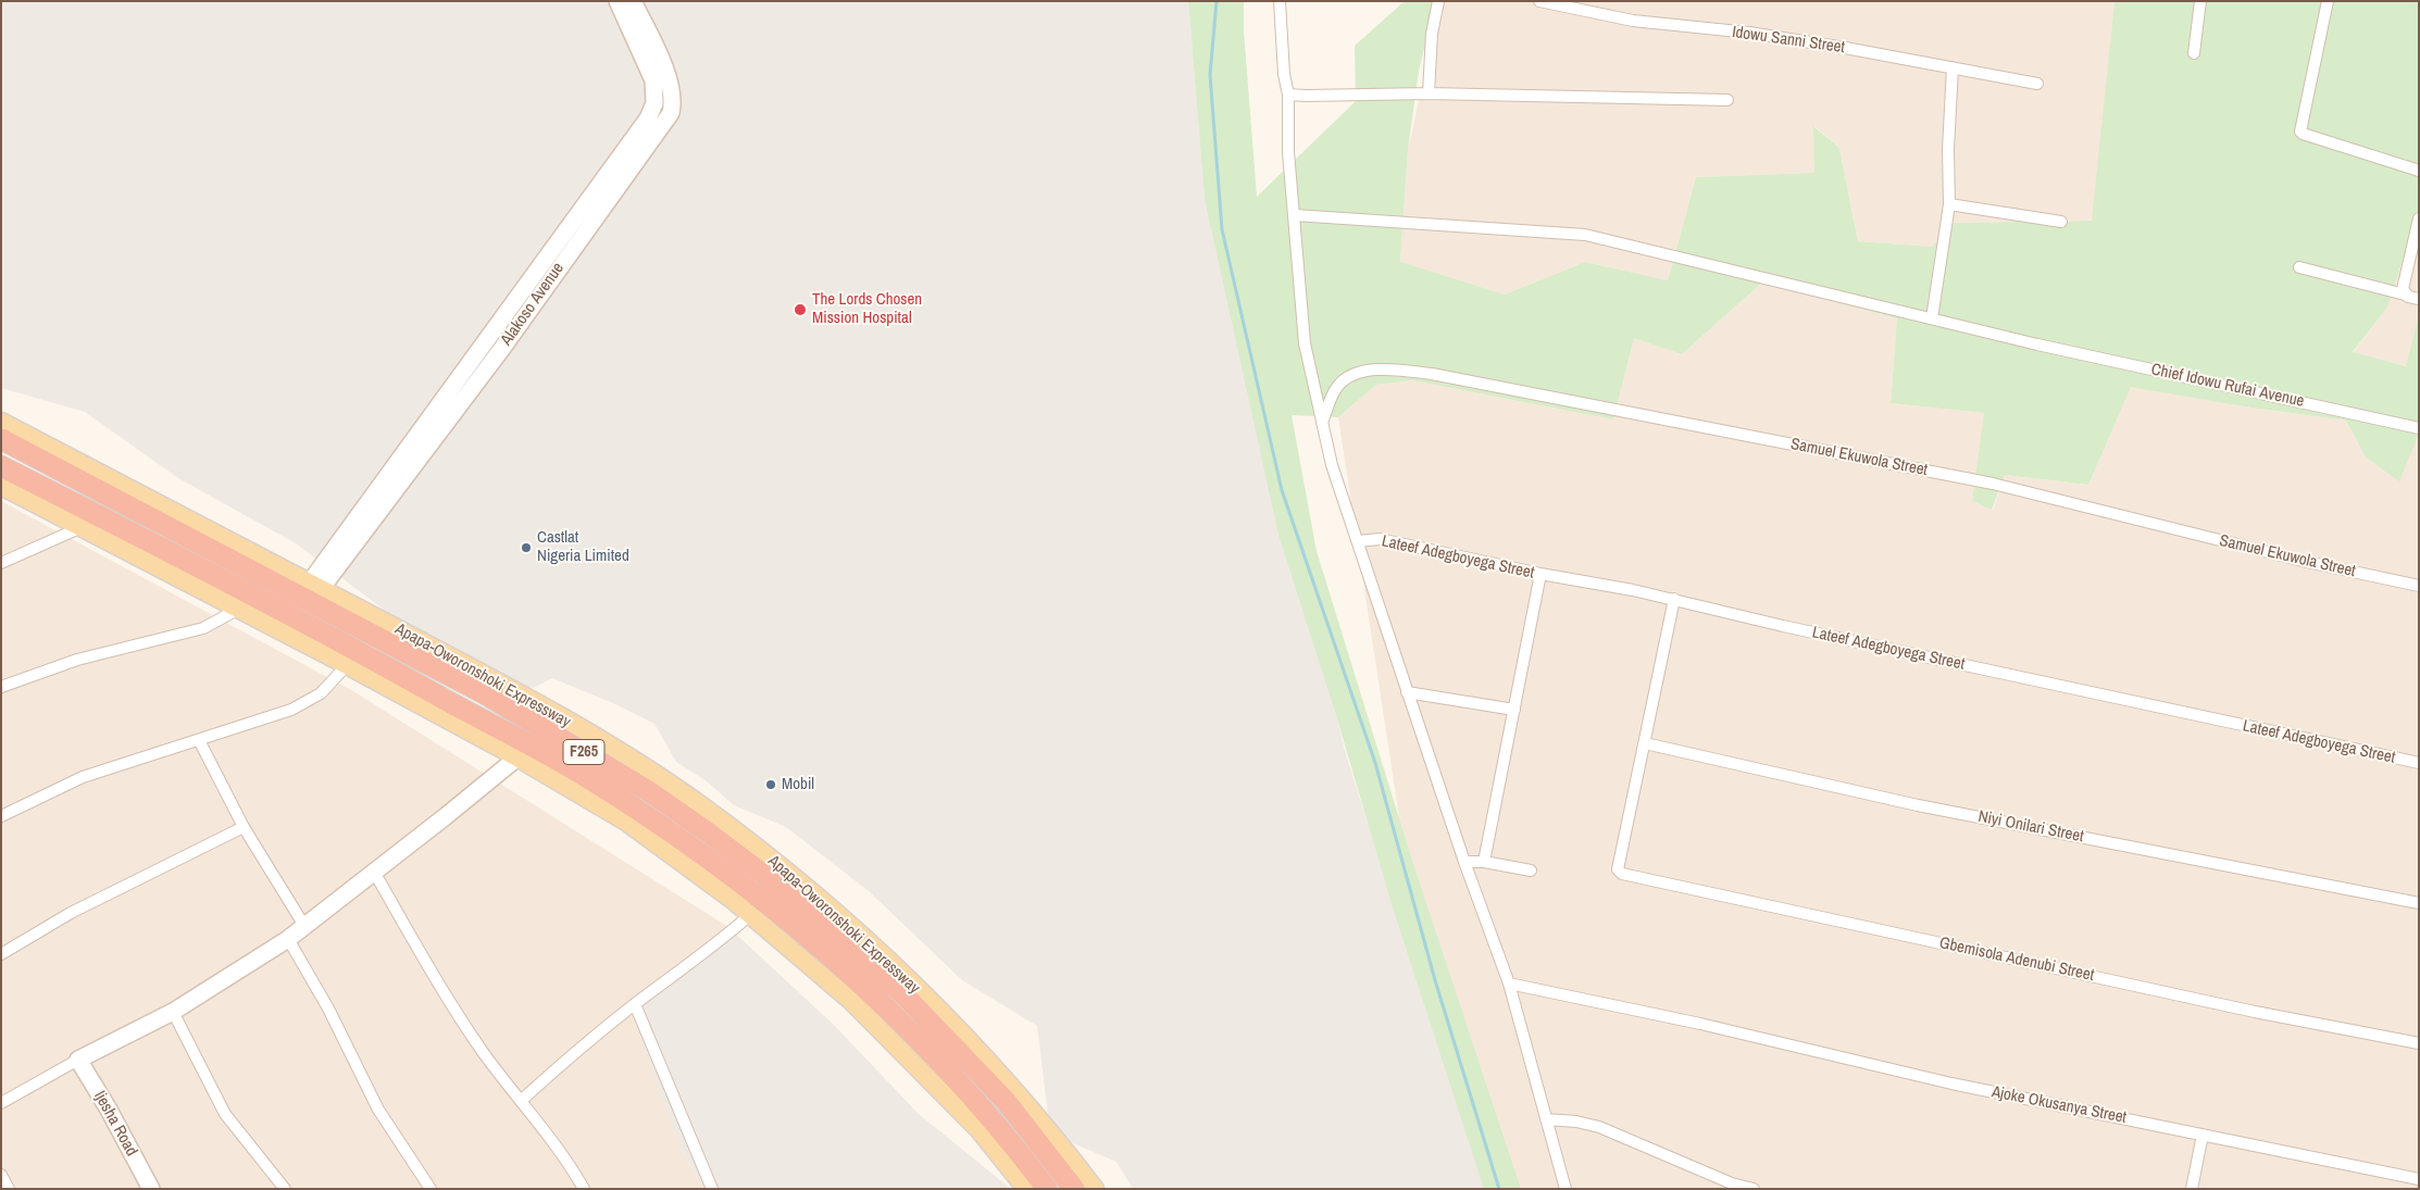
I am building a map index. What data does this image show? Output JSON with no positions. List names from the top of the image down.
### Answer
{
  "streets": {
    "highway": ["Apapa-Oworonshoki Expressway", "F265"],
    "street": [
      "Idowu Sanni Street",
      "Alakoso Avenue",
      "Chief Idowu Rufai Avenue",
      "Samuel Ekuwola Street",
      "Lateef Adegboyega Street",
      "Niyi Onilari Street",
      "Gbemisola Adenubi Street",
      "Ajoke Okusanya Street",
      "Ijesha Road"
    ]
  },
  "crossings": [
    ["Alakoso Avenue", "Apapa-Oworonshoki Expressway"],
    ["Niyi Onilari Street", "Gbemisola Adenubi Street"]
  ],
  "places": ["The Lords Chosen Mission Hospital", "Castlat Nigeria Limited", "Mobil"]
}
